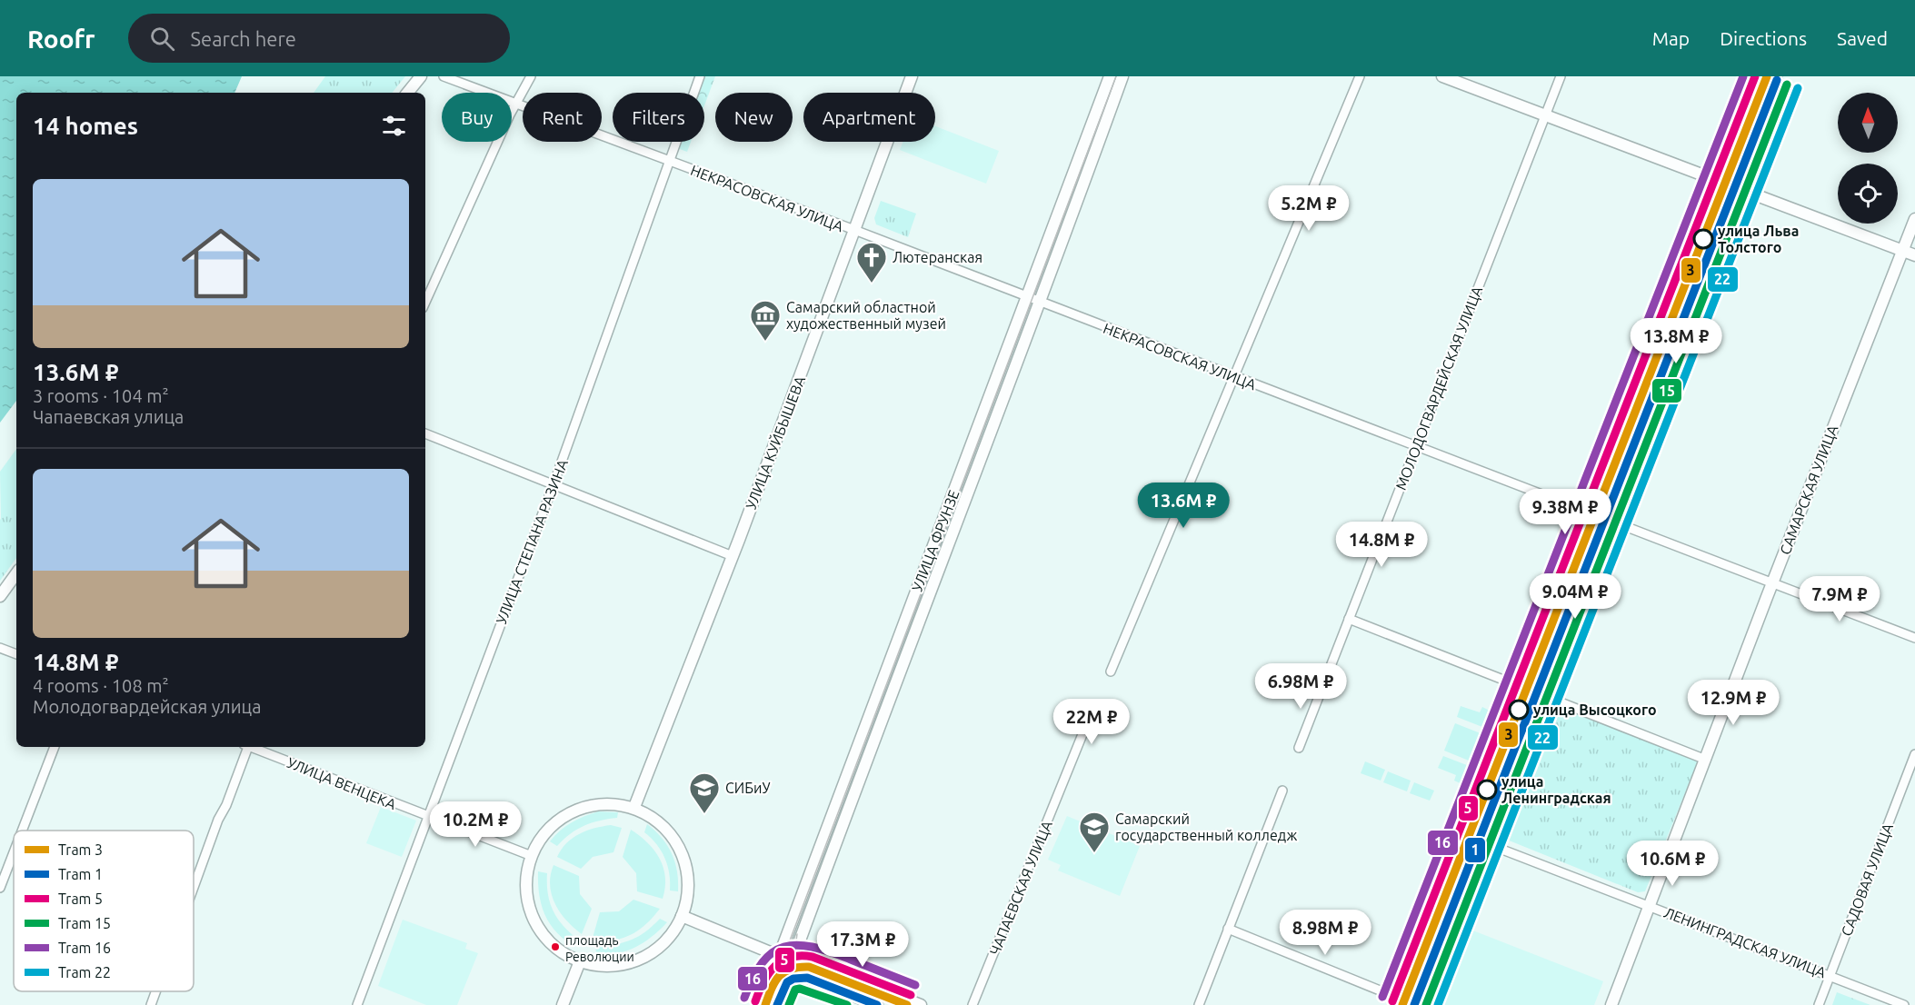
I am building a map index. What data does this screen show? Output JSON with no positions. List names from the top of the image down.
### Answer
{
  "streets": {
    "main road": ["УЛИЦА КУЙБЫШЕВА", "САМАРСКАЯ УЛИЦА", "УЛИЦА ФРУНЗЕ"],
    "street": [
      "НЕКРАСОВСКАЯ УЛИЦА",
      "МОЛОДОГВАРДЕЙСКАЯ УЛИЦА",
      "УЛИЦА СТЕПАНА РАЗИНА",
      "УЛИЦА ВЕНЦЕКА",
      "САДОВАЯ УЛИЦА",
      "ЧАПАЕВСКАЯ УЛИЦА",
      "ЛЕНИНГРАДСКАЯ УЛИЦА"
    ]
  },
  "crossings": [
    ["НЕКРАСОВСКАЯ УЛИЦА", "МОЛОДОГВАРДЕЙСКАЯ УЛИЦА"],
    ["НЕКРАСОВСКАЯ УЛИЦА", "УЛИЦА КУЙБЫШЕВА"],
    ["НЕКРАСОВСКАЯ УЛИЦА", "САМАРСКАЯ УЛИЦА"],
    ["НЕКРАСОВСКАЯ УЛИЦА", "УЛИЦА ФРУНЗЕ"],
    ["НЕКРАСОВСКАЯ УЛИЦА", "УЛИЦА СТЕПАНА РАЗИНА"],
    ["УЛИЦА КУЙБЫШЕВА", "УЛИЦА ВЕНЦЕКА"],
    ["САМАРСКАЯ УЛИЦА", "ЛЕНИНГРАДСКАЯ УЛИЦА"],
    ["УЛИЦА СТЕПАНА РАЗИНА", "УЛИЦА ВЕНЦЕКА"],
    ["САДОВАЯ УЛИЦА", "ЛЕНИНГРАДСКАЯ УЛИЦА"]
  ],
  "places": {
    "other": [
      "улица Льва Толстого",
      "улица Высоцкого",
      "улица Ленинградская",
      "площадь Революции"
    ],
    "church": ["Лютеранская"],
    "museum": ["Самарский областной художественный музей"],
    "school or university": ["СИБиУ", "Самарский государственный колледж"]
  },
  "lines": [
    "tram line 3",
    "tram line 5",
    "tram line 16",
    "tram line 1",
    "tram line 15",
    "tram line 22"
  ],
  "legend": [
    "Tram 3",
    "Tram 1",
    "Tram 5",
    "Tram 15",
    "Tram 16",
    "Tram 22"
  ],
  "north": "top",
  "page": {
    "header": "Roofr",
    "search": "Search here",
    "nav": ["Map", "Directions", "Saved"],
    "chip": [
      "Buy",
      "Rent",
      "Filters",
      "New",
      "Apartment"
    ],
    "heading": "14 homes",
    "list": [
      {
        "name": "13.6M ₽",
        "note": "3 rooms · 104 m² · Чапаевская улица"
      },
      {
        "name": "14.8M ₽",
        "note": "4 rooms · 108 m² · Молодогвардейская улица"
      }
    ],
    "price": [
      "5.2M ₽",
      "13.8M ₽",
      "13.6M ₽",
      "9.38M ₽",
      "14.8M ₽",
      "9.04M ₽",
      "7.9M ₽",
      "6.98M ₽",
      "12.9M ₽",
      "22M ₽",
      "10.2M ₽",
      "10.6M ₽",
      "8.98M ₽",
      "17.3M ₽"
    ]
  }
}
